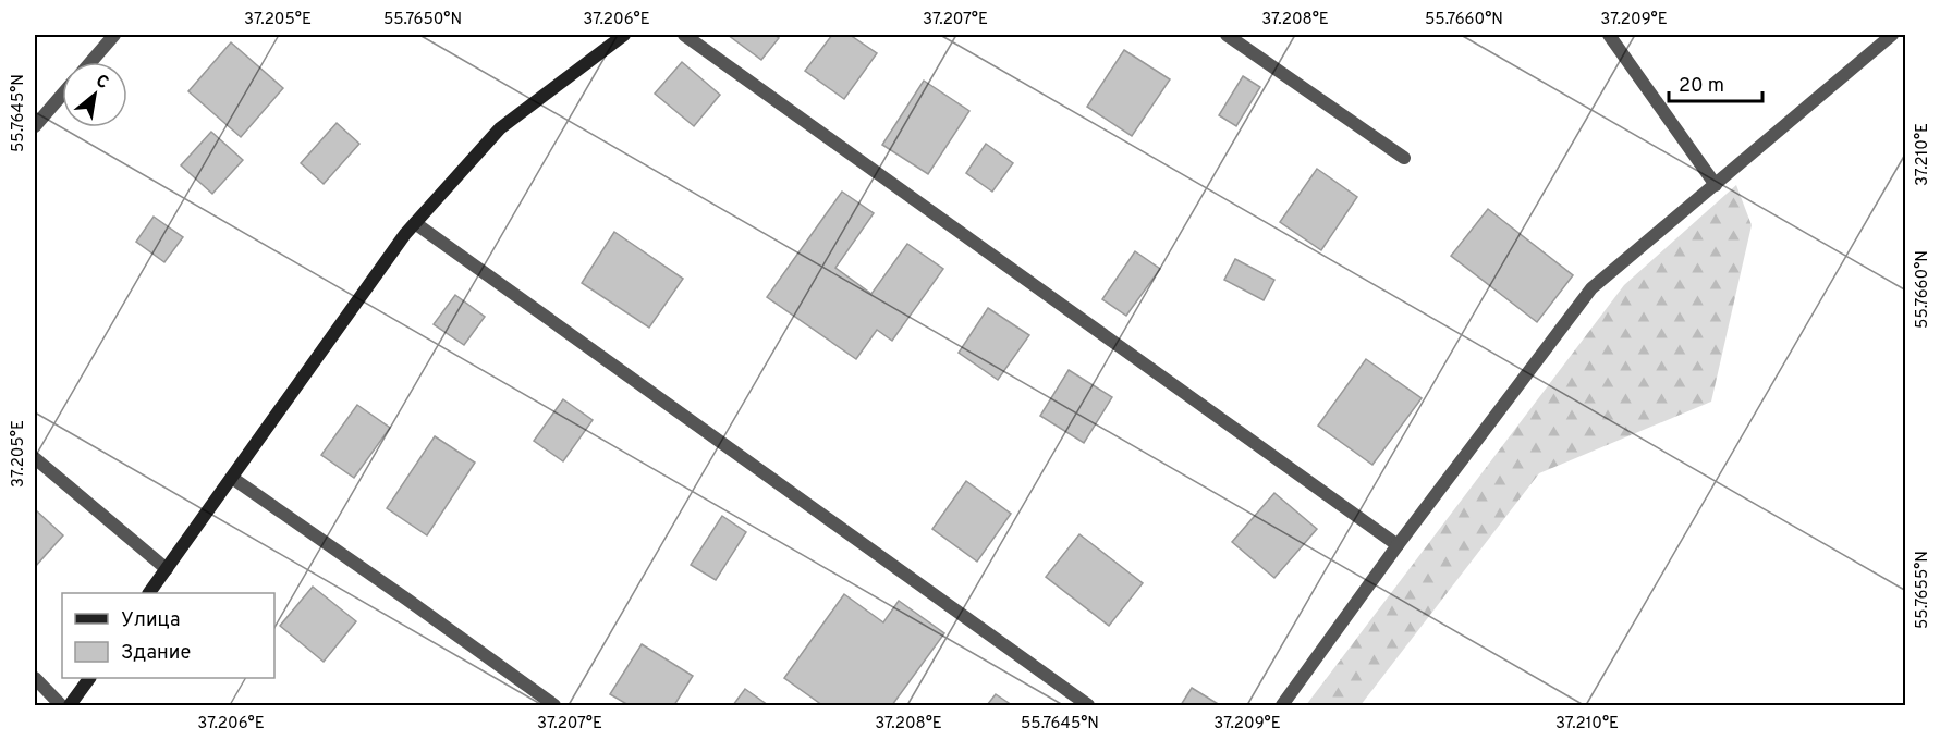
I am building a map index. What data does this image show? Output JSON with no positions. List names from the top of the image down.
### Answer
{
  "legend": ["Улица", "Здание"],
  "scale_bar": "20 m",
  "north": "top right",
  "coordinates": [
    "37.205°E",
    "55.7650°N",
    "37.206°E",
    "37.207°E",
    "37.208°E",
    "55.7660°N",
    "37.209°E",
    "55.7645°N",
    "37.210°E",
    "55.7655°N"
  ]
}
